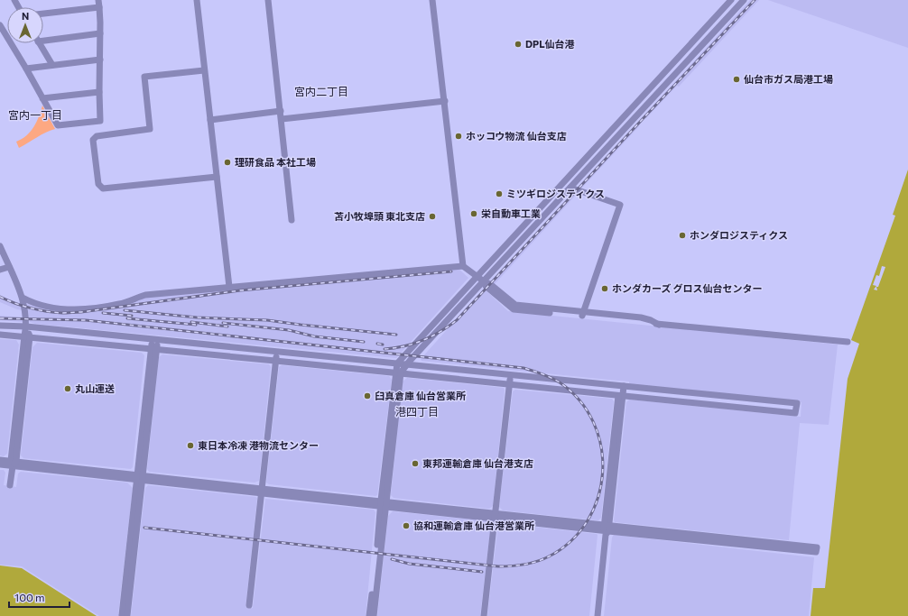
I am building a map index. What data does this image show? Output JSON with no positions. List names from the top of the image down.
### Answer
{
  "districts": ["宮内二丁目", "宮内一丁目", "港四丁目"],
  "places": [
    "DPL仙台港",
    "仙台市ガス局港工場",
    "ホッコウ物流 仙台支店",
    "理研食品 本社工場",
    "ミツギロジスティクス",
    "栄自動車工業",
    "苫小牧埠頭 東北支店",
    "ホンダロジスティクス",
    "ホンダカーズ グロス仙台センター",
    "丸山運送",
    "臼真倉庫 仙台営業所",
    "東日本冷凍 港物流センター",
    "東邦運輸倉庫 仙台港支店",
    "協和運輸倉庫 仙台港営業所"
  ],
  "scale_bar": "100 m",
  "north": "top"
}
